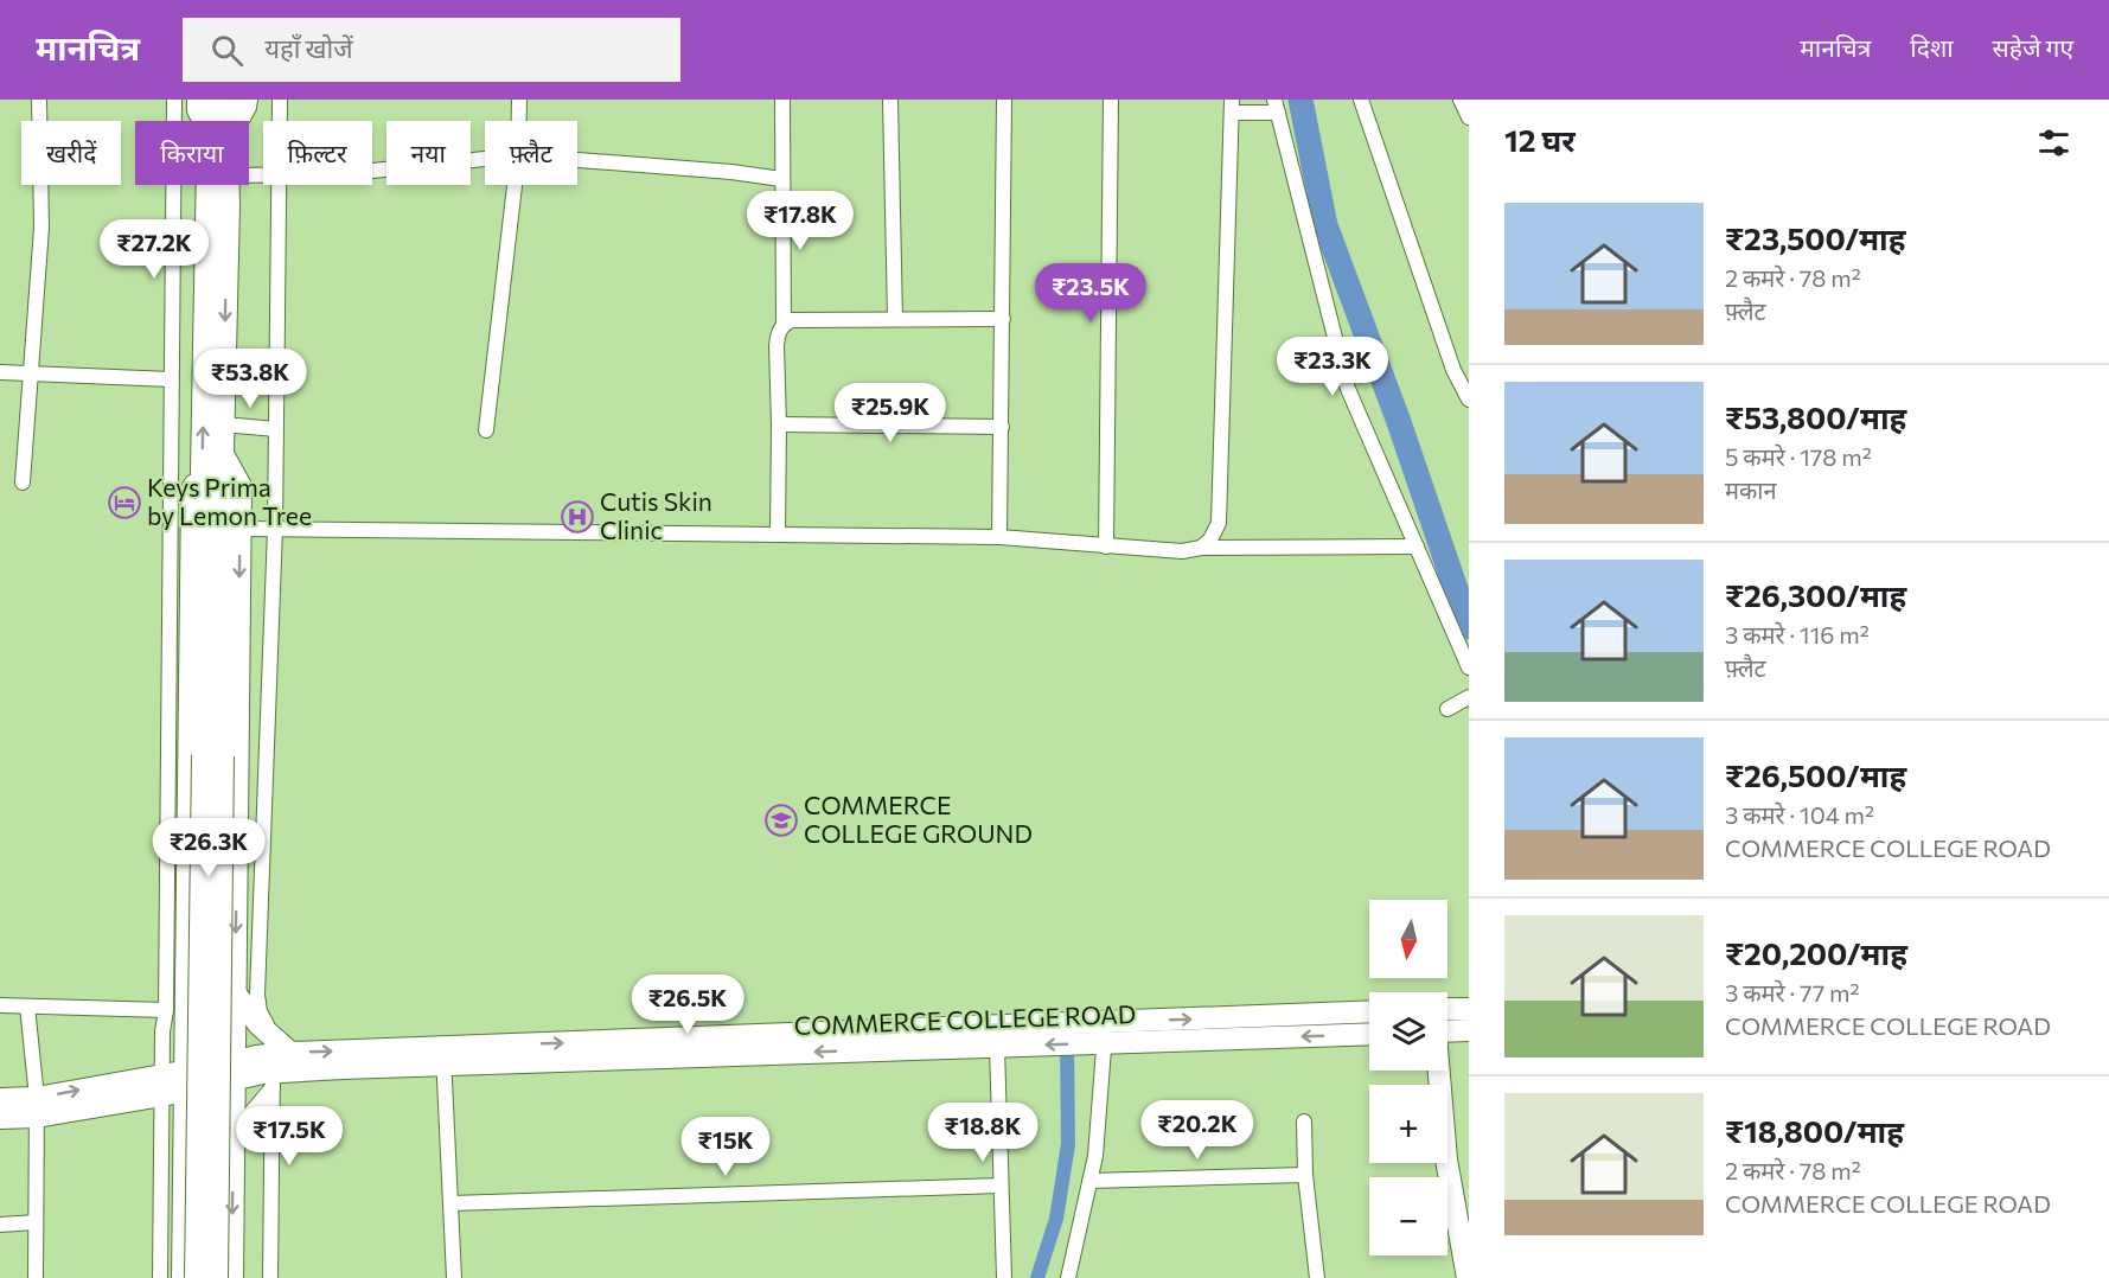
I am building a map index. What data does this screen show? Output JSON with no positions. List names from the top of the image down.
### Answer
{
  "streets": {
    "street": ["COMMERCE COLLEGE ROAD"]
  },
  "places": {
    "hotel": ["Keys Prima by Lemon Tree"],
    "hospital": ["Cutis Skin Clinic"],
    "school or university": ["COMMERCE COLLEGE GROUND"]
  },
  "north": "bottom",
  "page": {
    "header": "मानचित्र",
    "search": "यहाँ खोजें",
    "nav": ["मानचित्र", "दिशा", "सहेजे गए"],
    "heading": "12 घर",
    "chip": [
      "खरीदें",
      "किराया",
      "फ़िल्टर",
      "नया",
      "फ़्लैट"
    ],
    "list": [
      {
        "name": "₹23,500/माह",
        "note": "2 कमरे · 78 m² · फ़्लैट"
      },
      {
        "name": "₹53,800/माह",
        "note": "5 कमरे · 178 m² · मकान"
      },
      {
        "name": "₹26,300/माह",
        "note": "3 कमरे · 116 m² · फ़्लैट"
      },
      {
        "name": "₹26,500/माह",
        "note": "3 कमरे · 104 m² · COMMERCE COLLEGE ROAD"
      },
      {
        "name": "₹20,200/माह",
        "note": "3 कमरे · 77 m² · COMMERCE COLLEGE ROAD"
      },
      {
        "name": "₹18,800/माह",
        "note": "2 कमरे · 78 m² · COMMERCE COLLEGE ROAD"
      }
    ],
    "price": [
      "₹17.8K",
      "₹27.2K",
      "₹23.5K",
      "₹23.3K",
      "₹53.8K",
      "₹25.9K",
      "₹26.3K",
      "₹26.5K",
      "₹20.2K",
      "₹18.8K",
      "₹17.5K",
      "₹15K"
    ],
    "map_buttons": ["+", "−"]
  }
}
